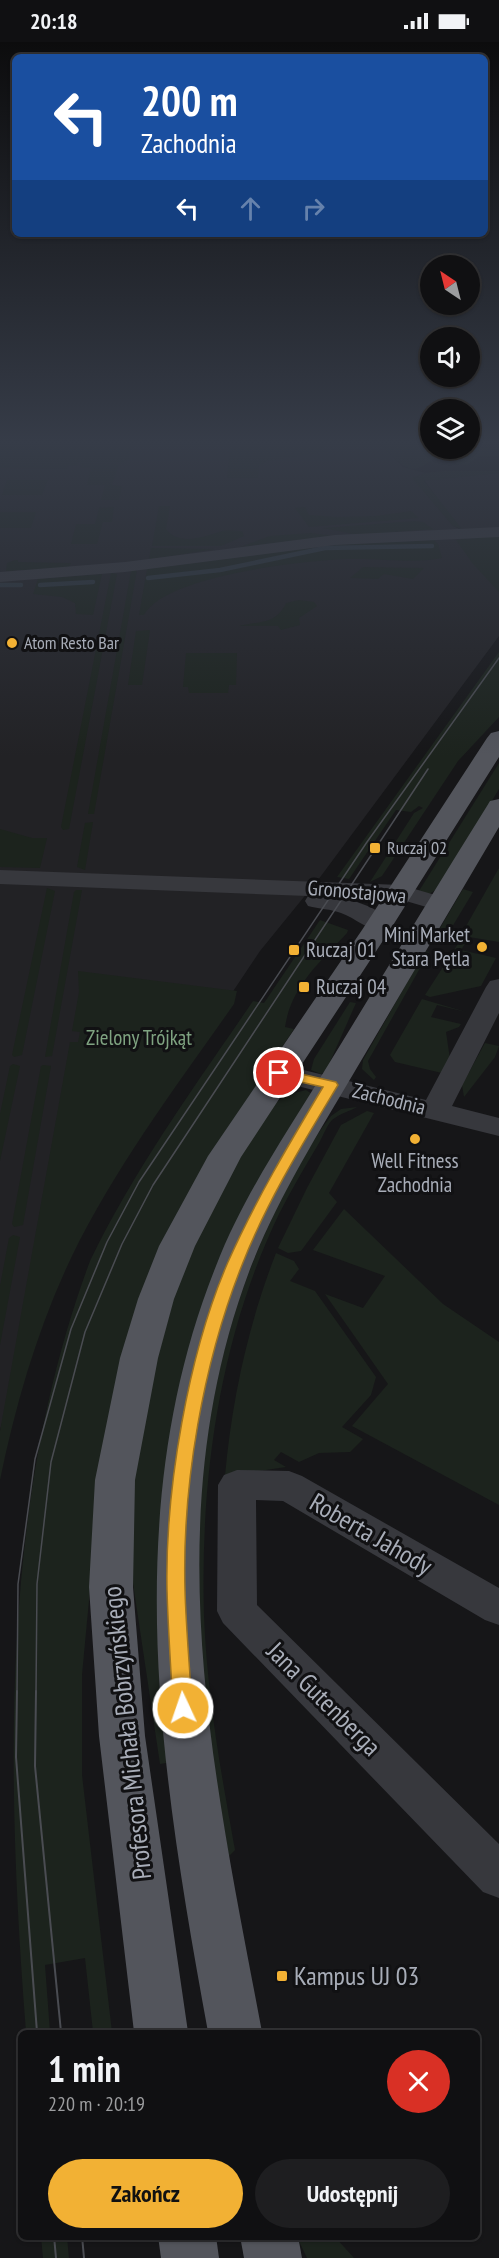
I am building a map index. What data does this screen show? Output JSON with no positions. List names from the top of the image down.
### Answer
{
  "streets": {
    "main road": ["Profesora Michała Bobrzyńskiego"],
    "street": [
      "Gronostajowa",
      "Zachodnia",
      "Roberta Jahody",
      "Jana Gutenberga"
    ]
  },
  "crossings": [
    ["Gronostajowa", "Profesora Michała Bobrzyńskiego"],
    ["Zachodnia", "Profesora Michała Bobrzyńskiego"],
    ["Roberta Jahody", "Jana Gutenberga"]
  ],
  "parks": ["Zielony Trójkąt"],
  "places": {
    "other": ["Atom Resto Bar", "Mini Market Stara Pętla", "Well Fitness Zachodnia"],
    "transit": [
      "Ruczaj 02",
      "Ruczaj 01",
      "Ruczaj 04",
      "Kampus UJ 03"
    ]
  },
  "north": "top left",
  "page": {
    "status": "20:18",
    "turn": ["200 m", "Zachodnia"],
    "heading": ["1 min", "220 m · 20:19"],
    "buttons": ["Zakończ", "Udostępnij"]
  }
}
